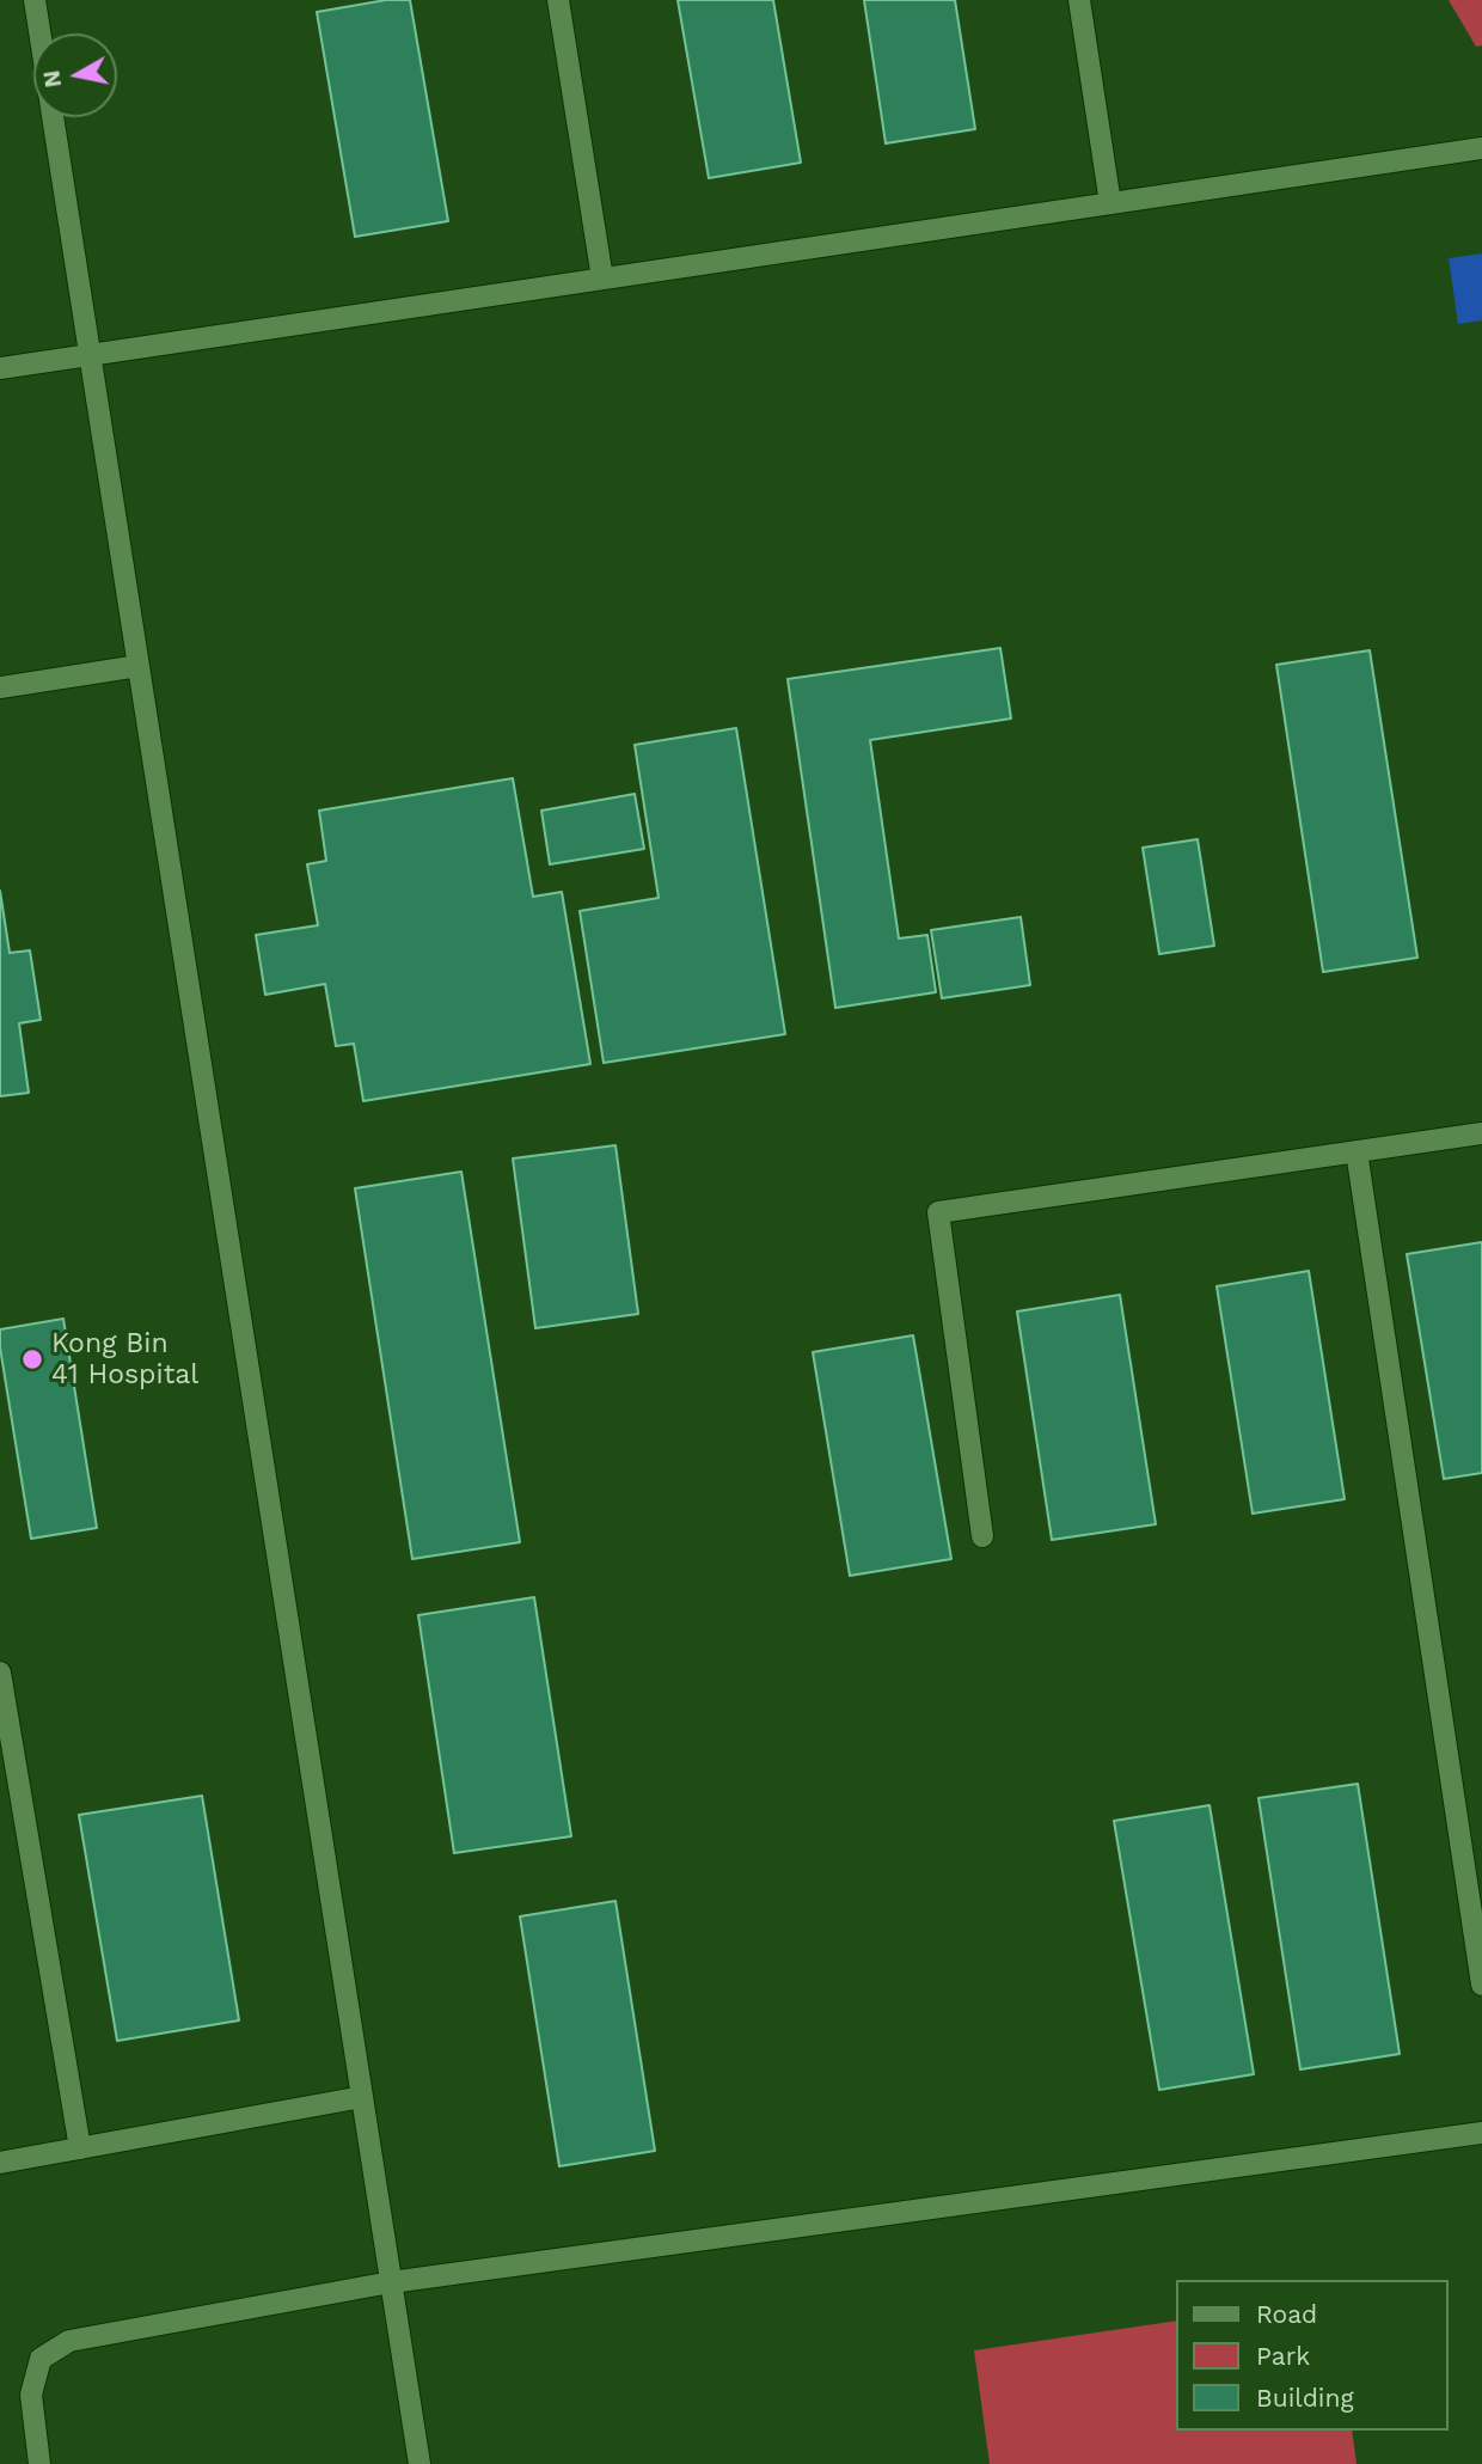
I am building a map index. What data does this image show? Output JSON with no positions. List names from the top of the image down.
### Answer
{
  "places": ["Kong Bin 41 Hospital"],
  "legend": ["Road", "Park", "Building"],
  "north": "left"
}
